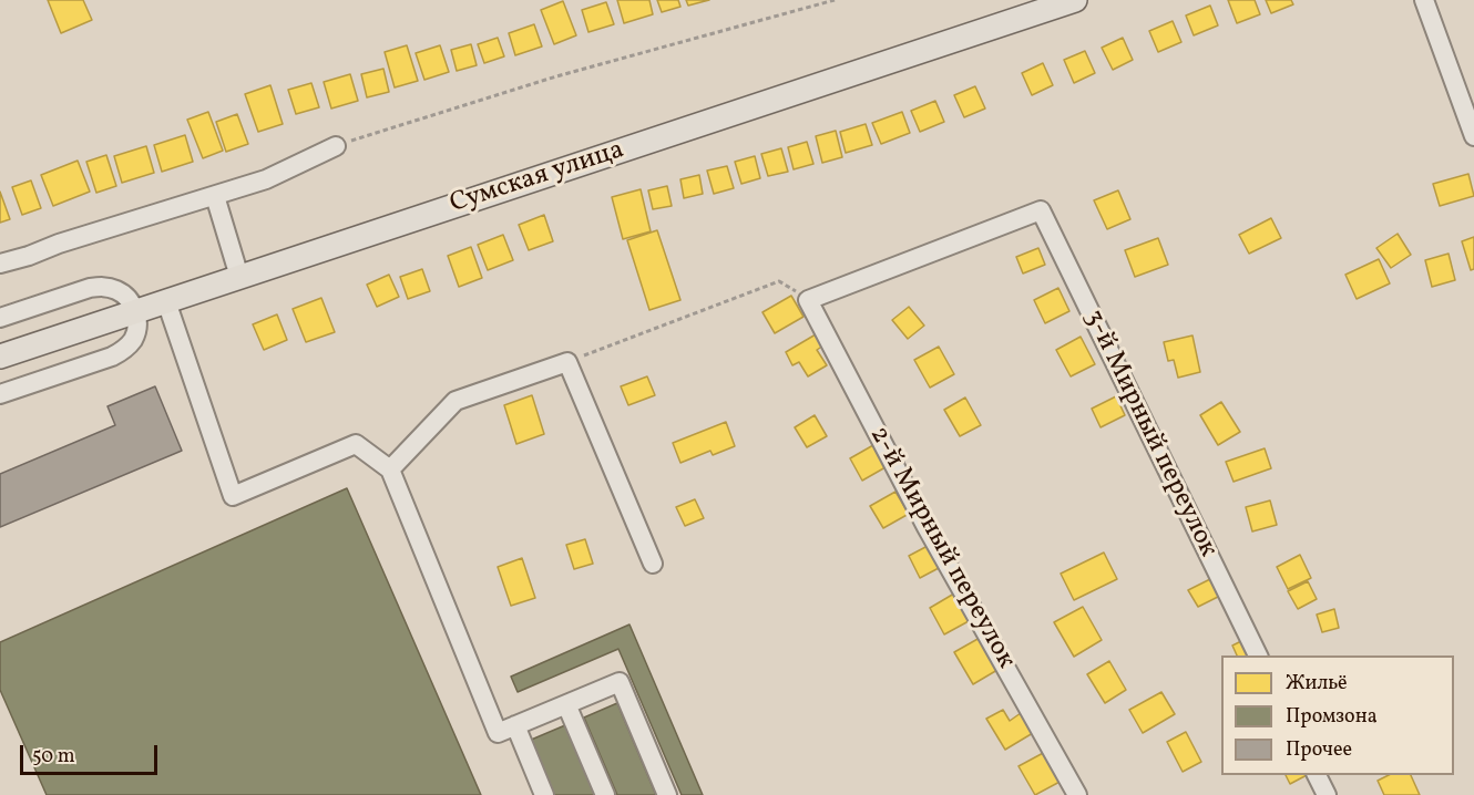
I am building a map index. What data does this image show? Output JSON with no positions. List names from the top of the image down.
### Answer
{
  "streets": {
    "main road": ["Сумская улица"],
    "street": ["3-й Мирный переулок", "2-й Мирный переулок"]
  },
  "crossings": [
    ["3-й Мирный переулок", "2-й Мирный переулок"]
  ],
  "legend": ["Жильё", "Промзона", "Прочее"],
  "scale_bar": "50 m"
}
